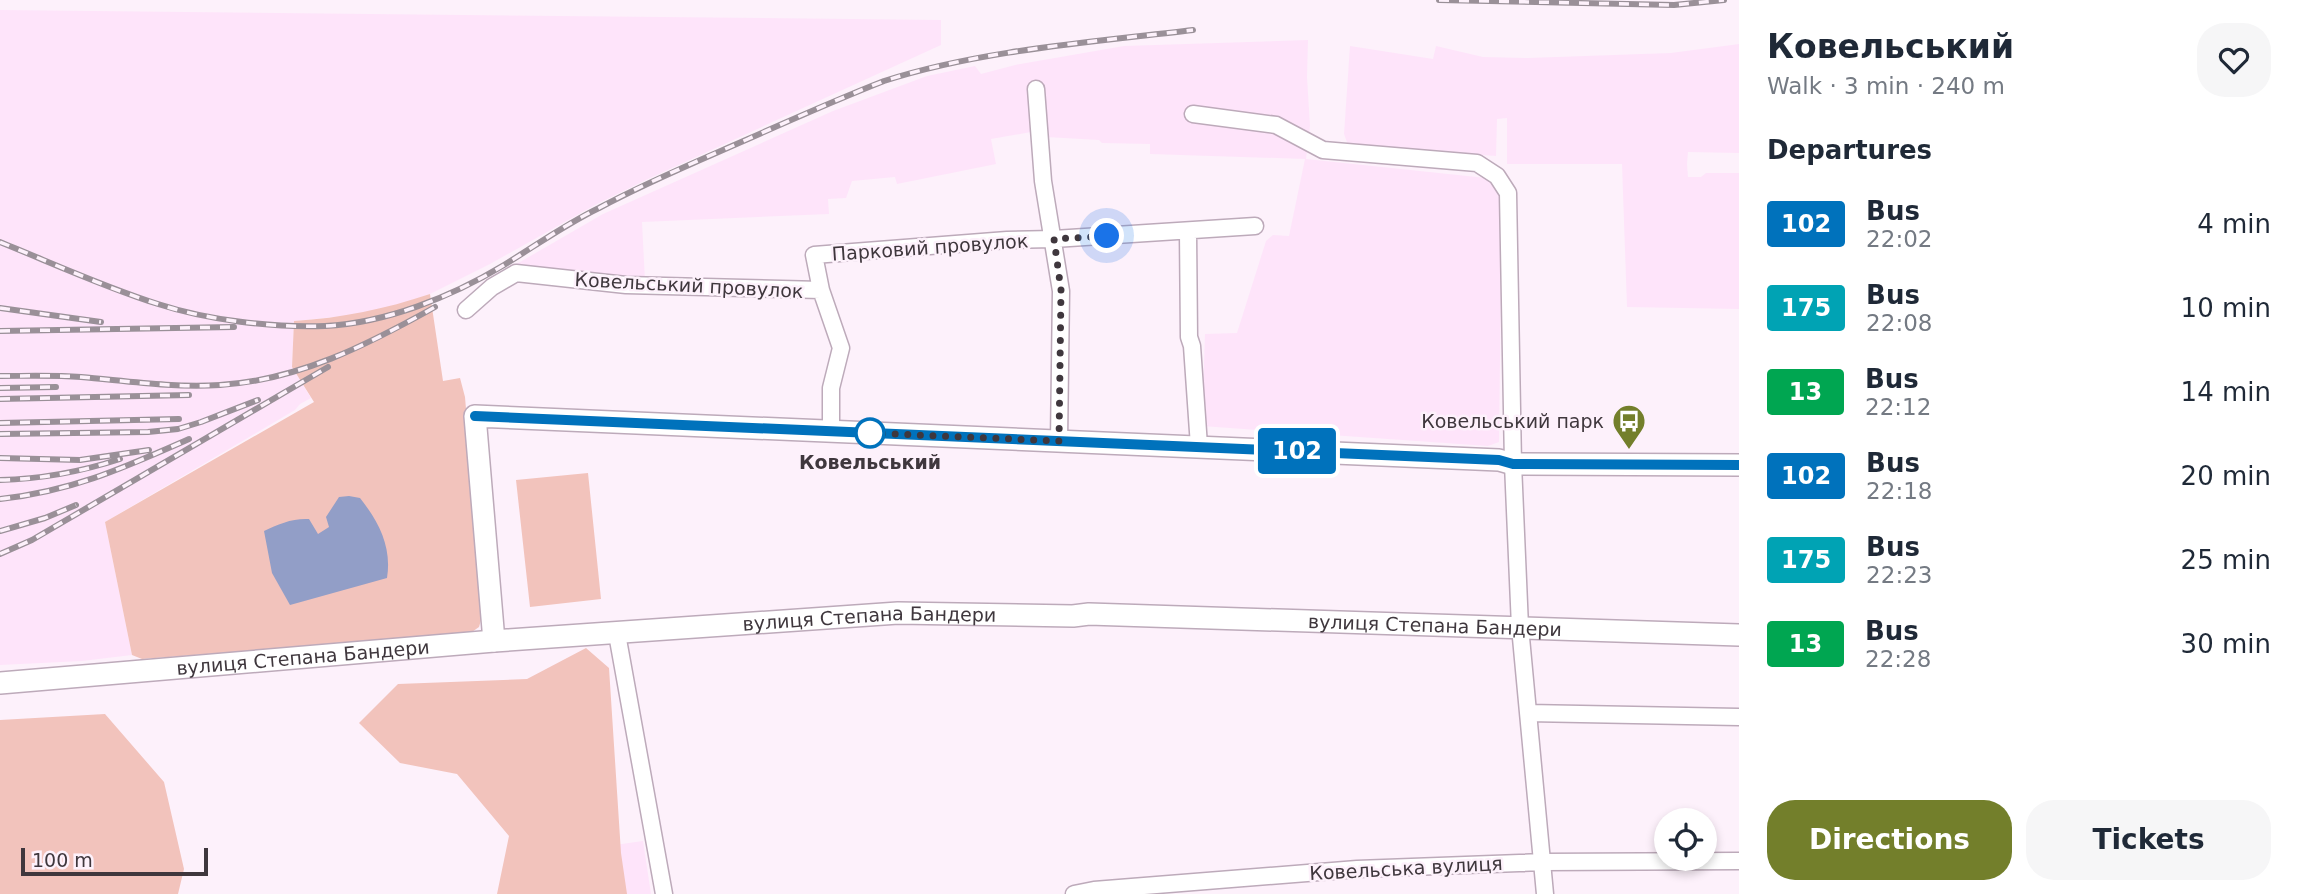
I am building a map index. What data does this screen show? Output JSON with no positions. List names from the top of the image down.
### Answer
{
  "streets": {
    "street": [
      "Парковий провулок",
      "Ковельський провулок",
      "вулиця Степана Бандери",
      "Ковельська вулиця"
    ]
  },
  "crossings": [
    ["Парковий провулок", "Ковельський провулок"]
  ],
  "places": {
    "other": ["Ковельський"],
    "bus stop": ["Ковельський парк"]
  },
  "lines": ["bus line 102"],
  "scale_bar": "100 m",
  "page": {
    "on_map": "102",
    "heading": [
      ["Ковельський", "Walk · 3 min · 240 m"],
      "Departures"
    ],
    "list": [
      {
        "mark": "102",
        "name": "Bus",
        "note": "22:02",
        "value": "4 min"
      },
      {
        "mark": "175",
        "name": "Bus",
        "note": "22:08",
        "value": "10 min"
      },
      {
        "mark": "13",
        "name": "Bus",
        "note": "22:12",
        "value": "14 min"
      },
      {
        "mark": "102",
        "name": "Bus",
        "note": "22:18",
        "value": "20 min"
      },
      {
        "mark": "175",
        "name": "Bus",
        "note": "22:23",
        "value": "25 min"
      },
      {
        "mark": "13",
        "name": "Bus",
        "note": "22:28",
        "value": "30 min"
      }
    ],
    "buttons": ["Directions", "Tickets"],
    "scale": "100 m"
  }
}
